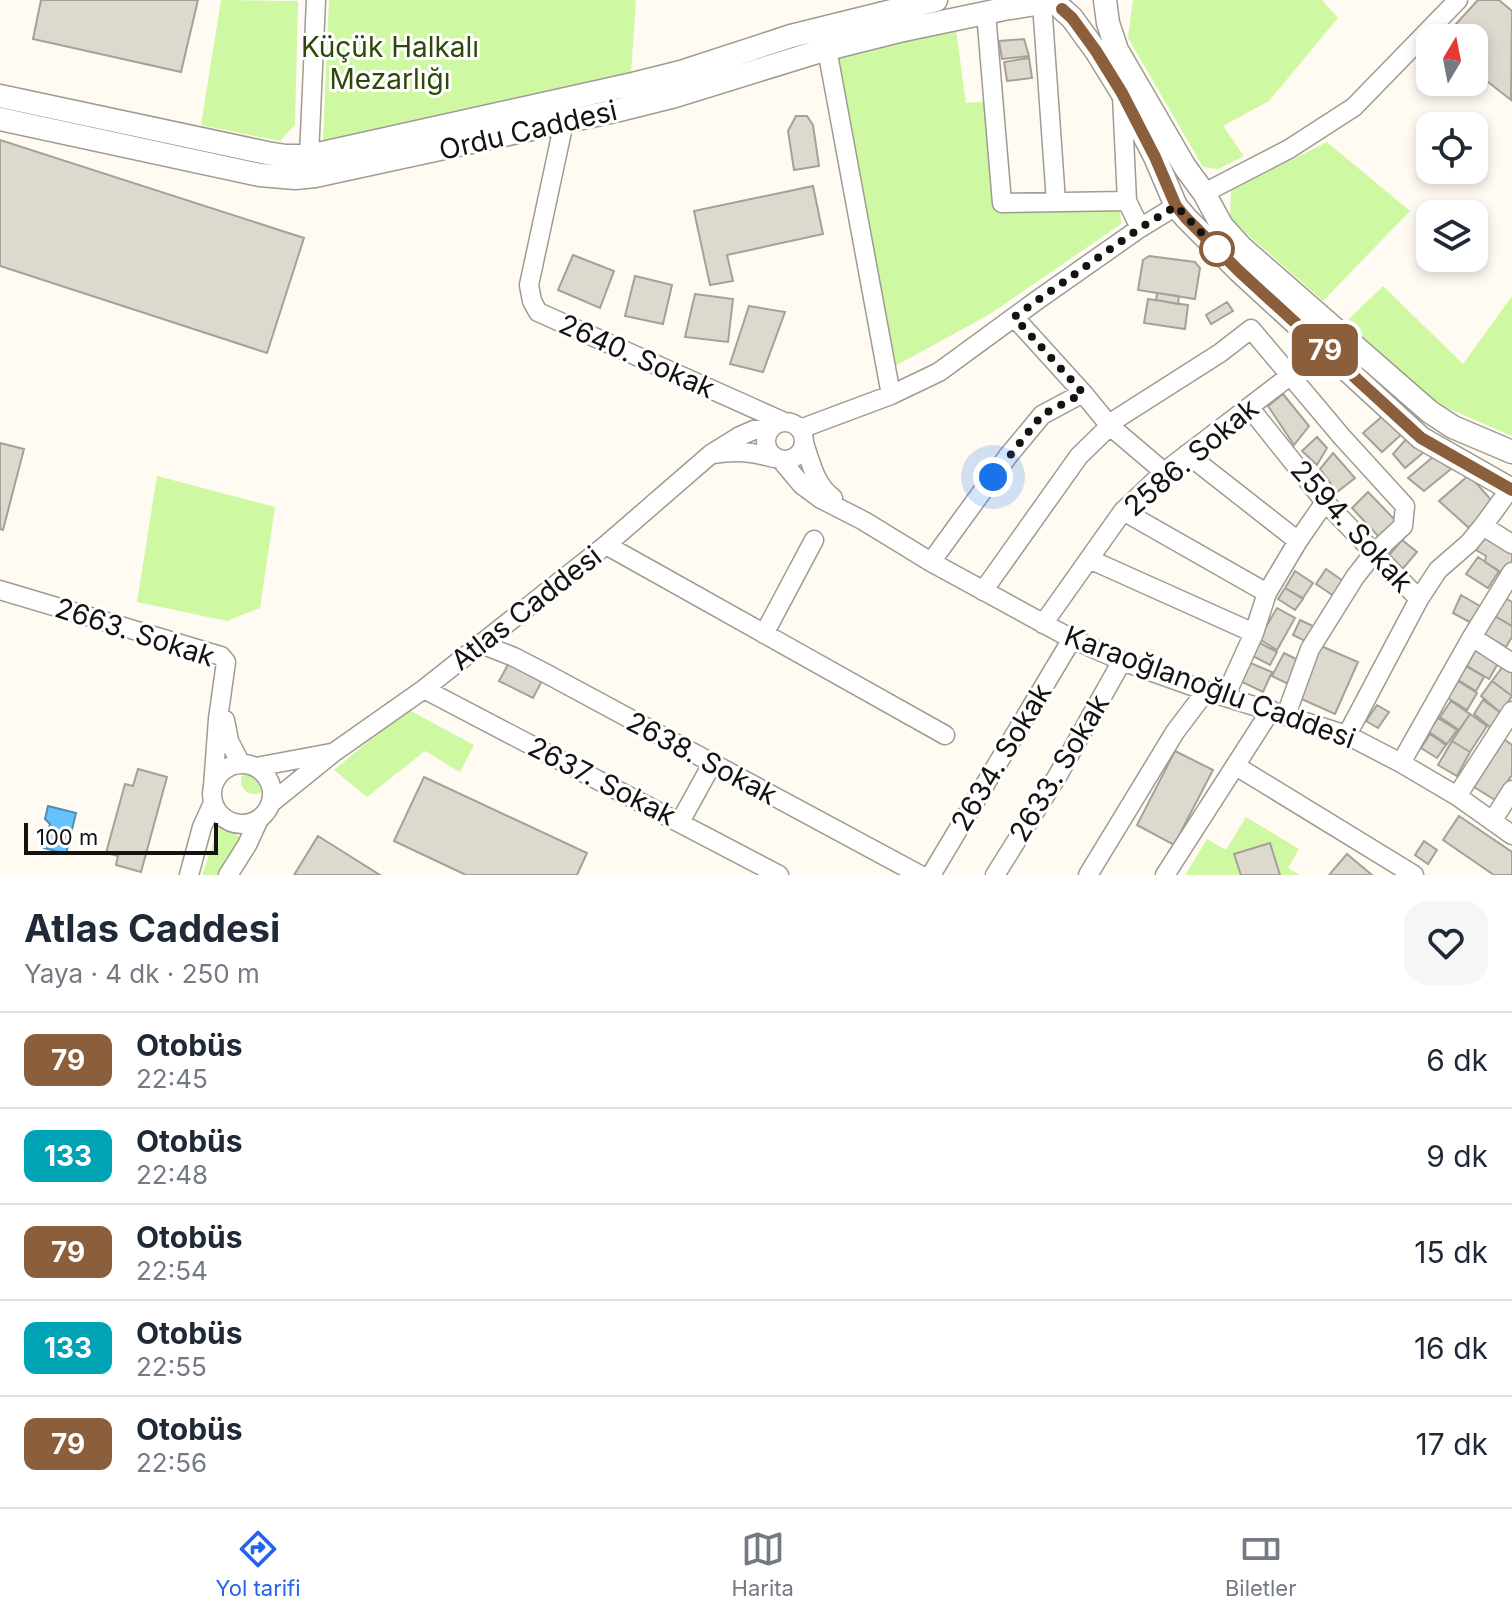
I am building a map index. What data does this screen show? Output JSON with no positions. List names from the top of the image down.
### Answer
{
  "streets": {
    "main road": ["Ordu Caddesi"],
    "street": [
      "2640. Sokak",
      "2586. Sokak",
      "2594. Sokak",
      "Atlas Caddesi",
      "2663. Sokak",
      "Karaoğlanoğlu Caddesi",
      "2634. Sokak",
      "2638. Sokak",
      "2633. Sokak",
      "2637. Sokak"
    ]
  },
  "crossings": [
    ["Ordu Caddesi", "2640. Sokak"],
    ["2640. Sokak", "Atlas Caddesi"],
    ["2586. Sokak", "2594. Sokak"],
    ["2586. Sokak", "Karaoğlanoğlu Caddesi"],
    ["2594. Sokak", "Karaoğlanoğlu Caddesi"],
    ["Atlas Caddesi", "2638. Sokak"],
    ["Atlas Caddesi", "2637. Sokak"],
    ["Karaoğlanoğlu Caddesi", "2634. Sokak"],
    ["Karaoğlanoğlu Caddesi", "2633. Sokak"]
  ],
  "parks": ["Küçük Halkalı Mezarlığı"],
  "lines": ["bus line 79"],
  "scale_bar": "100 m",
  "north": "top",
  "page": {
    "on_map": "79",
    "scale": "100 m",
    "heading": ["Atlas Caddesi", "Yaya · 4 dk · 250 m"],
    "list": [
      {
        "mark": "79",
        "name": "Otobüs",
        "note": "22:45",
        "value": "6 dk"
      },
      {
        "mark": "133",
        "name": "Otobüs",
        "note": "22:48",
        "value": "9 dk"
      },
      {
        "mark": "79",
        "name": "Otobüs",
        "note": "22:54",
        "value": "15 dk"
      },
      {
        "mark": "133",
        "name": "Otobüs",
        "note": "22:55",
        "value": "16 dk"
      },
      {
        "mark": "79",
        "name": "Otobüs",
        "note": "22:56",
        "value": "17 dk"
      }
    ],
    "tabs": ["Yol tarifi", "Harita", "Biletler"]
  }
}
